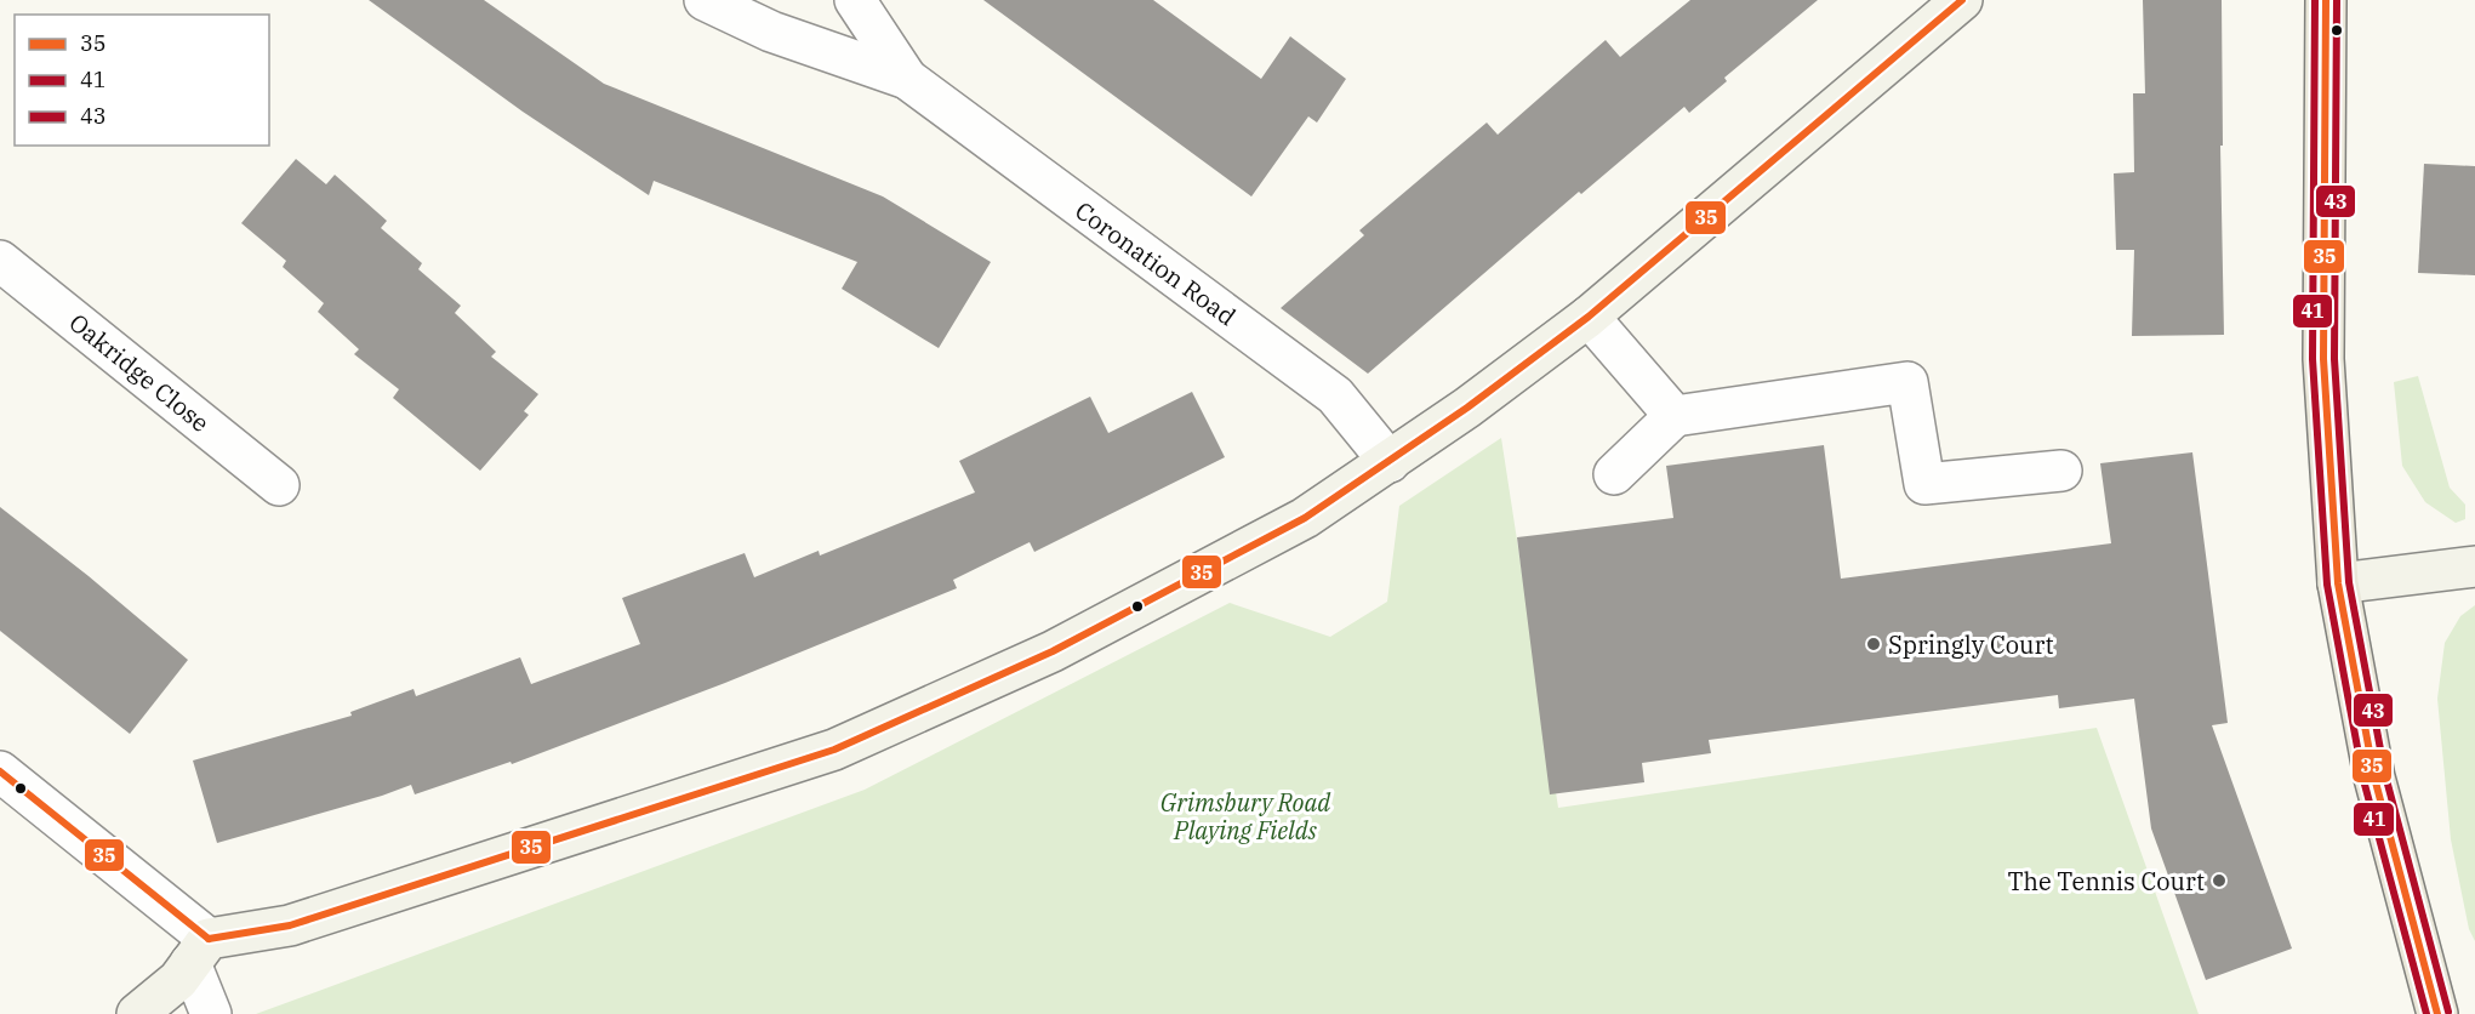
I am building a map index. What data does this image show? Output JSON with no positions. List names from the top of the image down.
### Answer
{
  "streets": {
    "street": ["Coronation Road", "Oakridge Close"]
  },
  "parks": ["Grimsbury Road Playing Fields"],
  "places": ["Springly Court", "The Tennis Court"],
  "lines": ["transit line 35", "transit line 41", "transit line 43"],
  "legend": ["35", "41", "43"]
}
